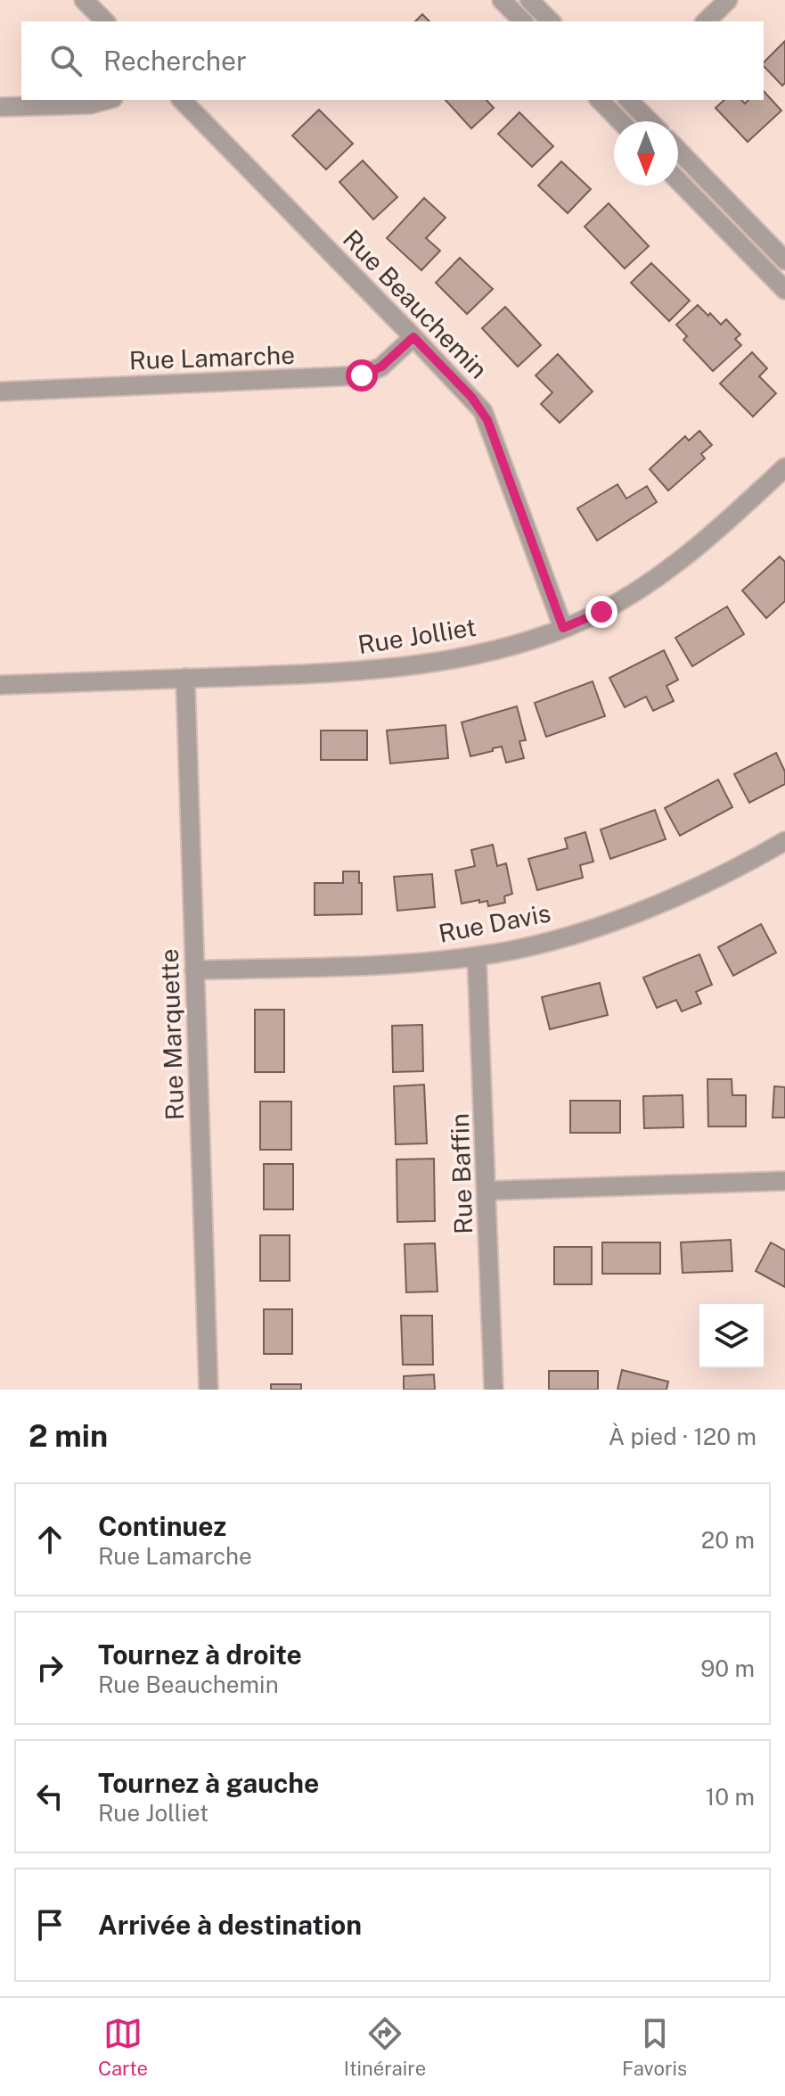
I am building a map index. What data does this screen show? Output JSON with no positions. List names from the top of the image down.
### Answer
{
  "streets": {
    "street": [
      "Rue Beauchemin",
      "Rue Lamarche",
      "Rue Jolliet",
      "Rue Davis",
      "Rue Marquette",
      "Rue Baffin"
    ]
  },
  "crossings": [
    ["Rue Beauchemin", "Rue Lamarche"],
    ["Rue Beauchemin", "Rue Jolliet"],
    ["Rue Jolliet", "Rue Marquette"],
    ["Rue Davis", "Rue Marquette"],
    ["Rue Davis", "Rue Baffin"]
  ],
  "north": "bottom",
  "page": {
    "search": "Rechercher",
    "heading": ["2 min", "À pied · 120 m"],
    "list": [
      ["Continuez", "Rue Lamarche", "20 m"],
      ["Tournez à droite", "Rue Beauchemin", "90 m"],
      ["Tournez à gauche", "Rue Jolliet", "10 m"],
      "Arrivée à destination"
    ],
    "nav": ["Carte", "Itinéraire", "Favoris"]
  }
}
